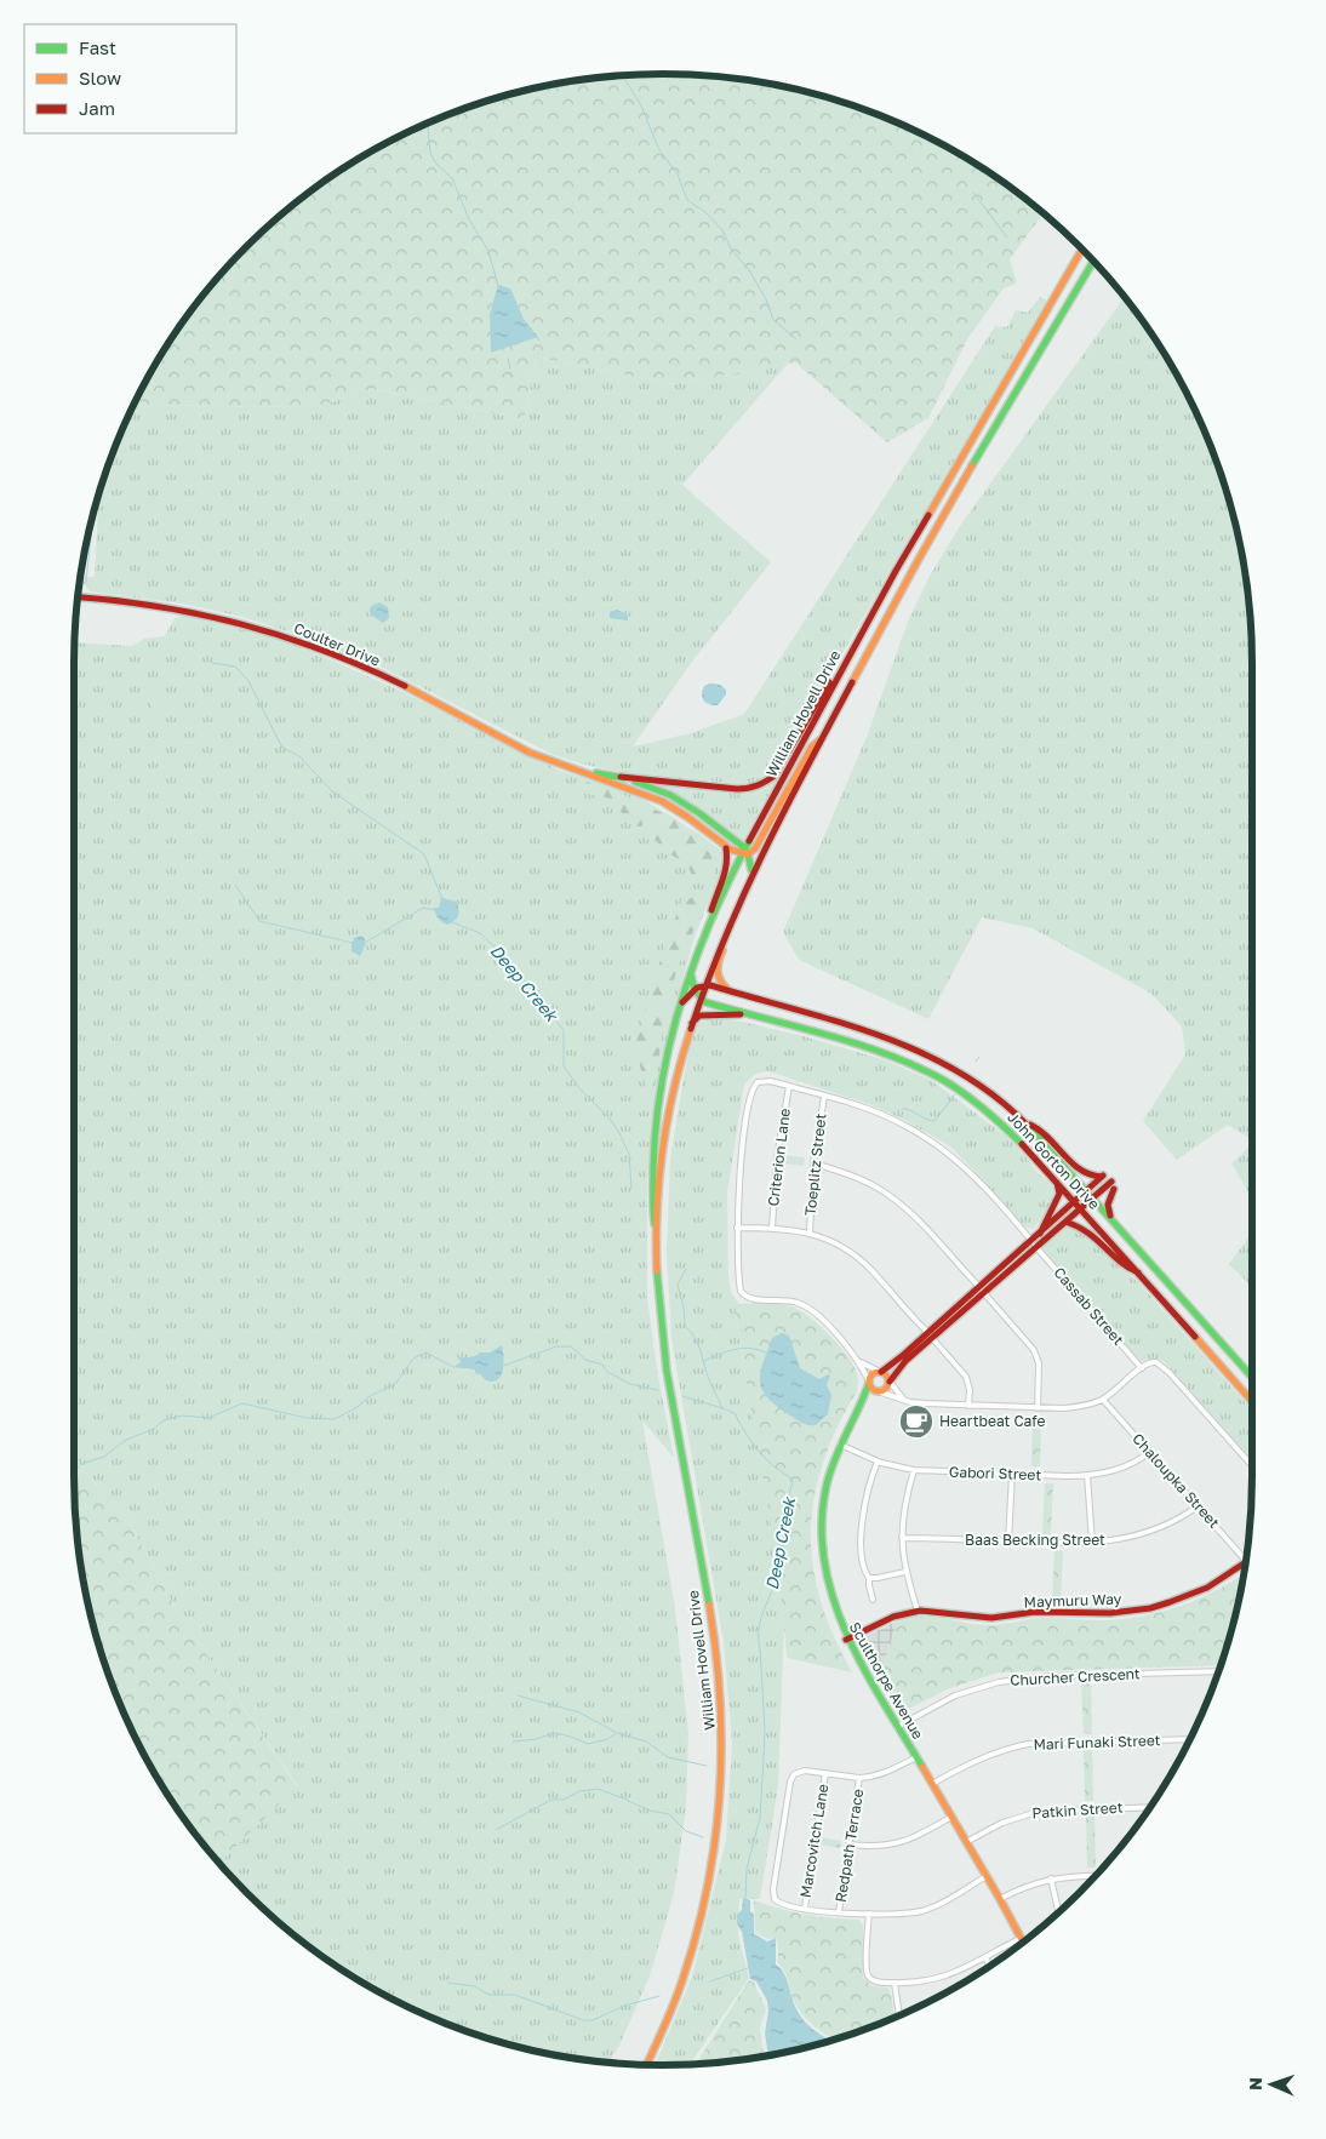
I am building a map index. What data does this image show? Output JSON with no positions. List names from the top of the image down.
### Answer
{
  "streets": {
    "main road": [
      "Coulter Drive",
      "William Hovell Drive",
      "John Gorton Drive",
      "Maymuru Way",
      "Sculthorpe Avenue"
    ],
    "street": [
      "Criterion Lane",
      "Toeplitz Street",
      "Cassab Street",
      "Gabori Street",
      "Chaloupka Street",
      "Baas Becking Street",
      "Churcher Crescent",
      "Mari Funaki Street",
      "Patkin Street",
      "Marcovitch Lane",
      "Redpath Terrace"
    ]
  },
  "crossings": [
    ["Coulter Drive", "William Hovell Drive"],
    ["William Hovell Drive", "John Gorton Drive"],
    ["Criterion Lane", "Cassab Street"],
    ["Toeplitz Street", "Cassab Street"],
    ["Gabori Street", "Chaloupka Street"],
    ["Gabori Street", "Sculthorpe Avenue"],
    ["Chaloupka Street", "Baas Becking Street"],
    ["Maymuru Way", "Sculthorpe Avenue"],
    ["Churcher Crescent", "Sculthorpe Avenue"],
    ["Sculthorpe Avenue", "Mari Funaki Street"],
    ["Sculthorpe Avenue", "Patkin Street"]
  ],
  "water": ["Deep Creek"],
  "places": {
    "cafe": ["Heartbeat Cafe"]
  },
  "legend": ["Fast", "Slow", "Jam"],
  "north": "left"
}
